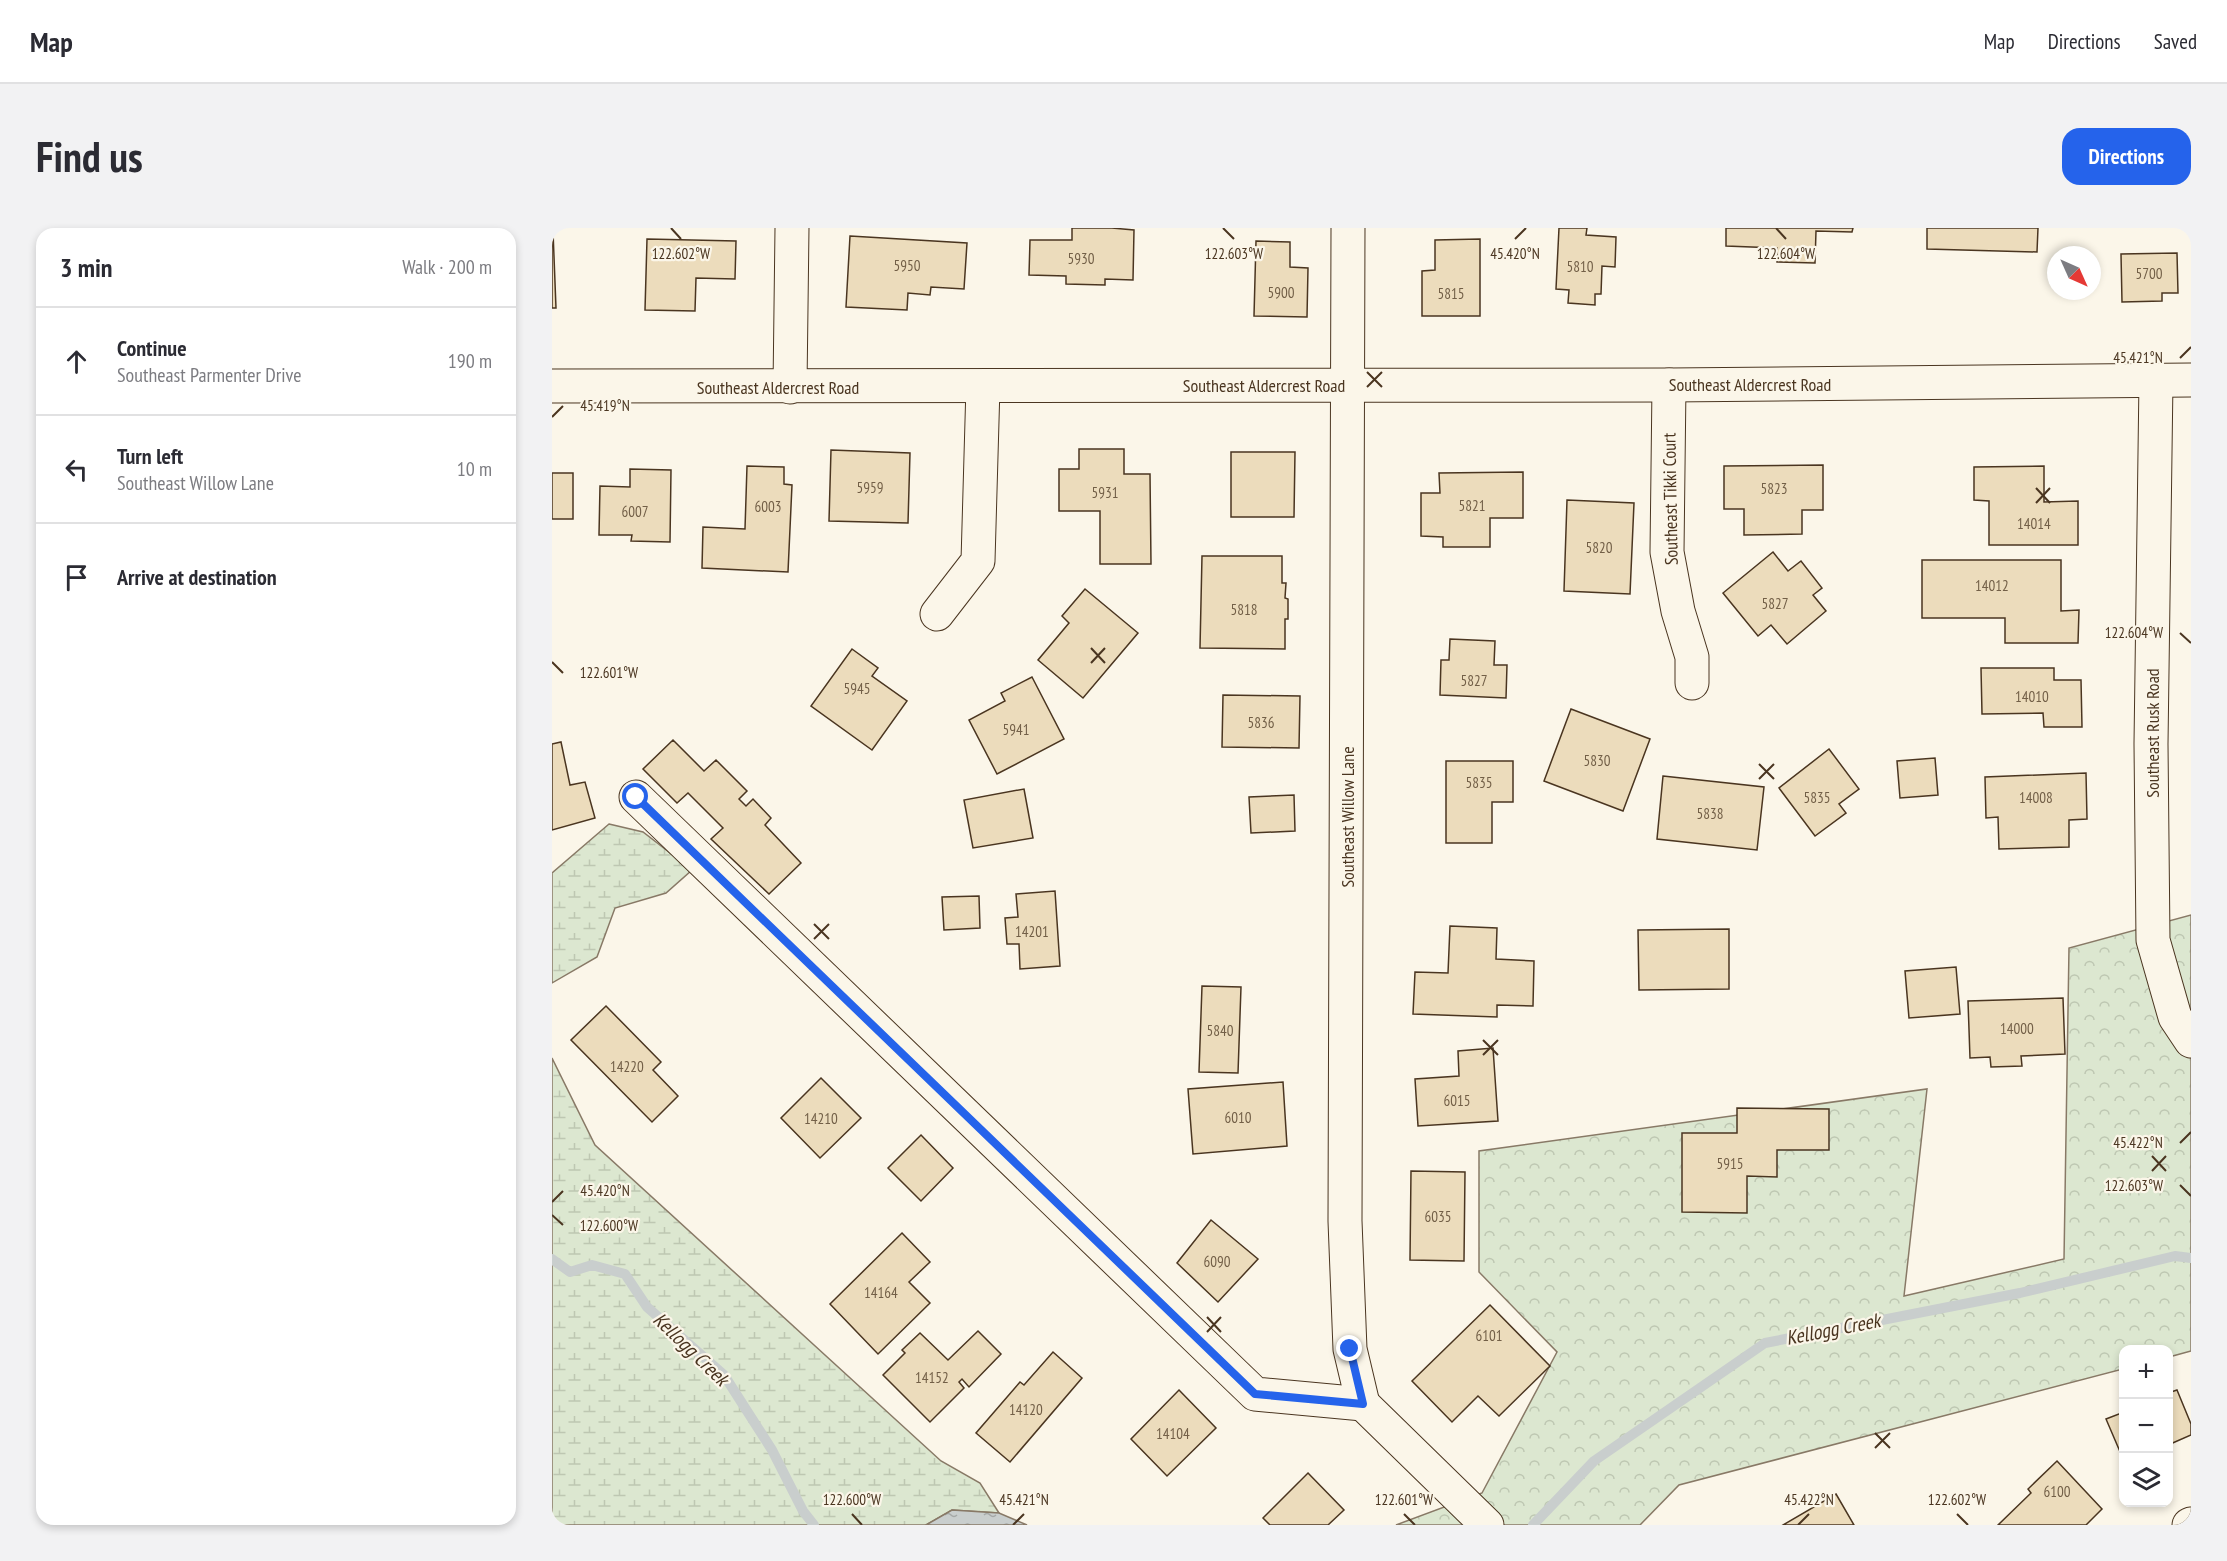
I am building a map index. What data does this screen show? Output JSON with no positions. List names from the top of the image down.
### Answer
{
  "streets": {
    "street": [
      "Southeast Aldercrest Road",
      "Southeast Tikki Court",
      "Southeast Rusk Road",
      "Southeast Willow Lane"
    ]
  },
  "crossings": [
    ["Southeast Aldercrest Road", "Southeast Tikki Court"],
    ["Southeast Aldercrest Road", "Southeast Rusk Road"],
    ["Southeast Aldercrest Road", "Southeast Willow Lane"]
  ],
  "water": ["Kellogg Creek"],
  "house_numbers": [
    "5930",
    "5950",
    "5810",
    "5700",
    "5900",
    "5815",
    "5959",
    "5823",
    "5931",
    "5821",
    "6003",
    "6007",
    "14014",
    "5820",
    "14012",
    "5827",
    "5818",
    "5827",
    "5945",
    "14010",
    "5836",
    "5941",
    "5830",
    "5835",
    "5835",
    "14008",
    "5838",
    "14201",
    "14000",
    "5840",
    "14220",
    "6015",
    "6010",
    "14210",
    "5915",
    "6035",
    "6090",
    "14164",
    "6101",
    "14152",
    "14120",
    "14104",
    "6100"
  ],
  "north": "bottom right",
  "page": {
    "header": "Map",
    "nav": ["Map", "Directions", "Saved"],
    "buttons": "Directions",
    "title": "Find us",
    "heading": ["3 min", "Walk · 200 m"],
    "list": [
      ["Continue", "Southeast Parmenter Drive", "190 m"],
      ["Turn left", "Southeast Willow Lane", "10 m"],
      "Arrive at destination"
    ],
    "map_buttons": ["+", "−"]
  },
  "coordinates": [
    "122.602°W",
    "122.603°W",
    "45.420°N",
    "122.604°W",
    "45.421°N",
    "45.419°N",
    "122.601°W",
    "45.422°N",
    "122.600°W"
  ]
}
